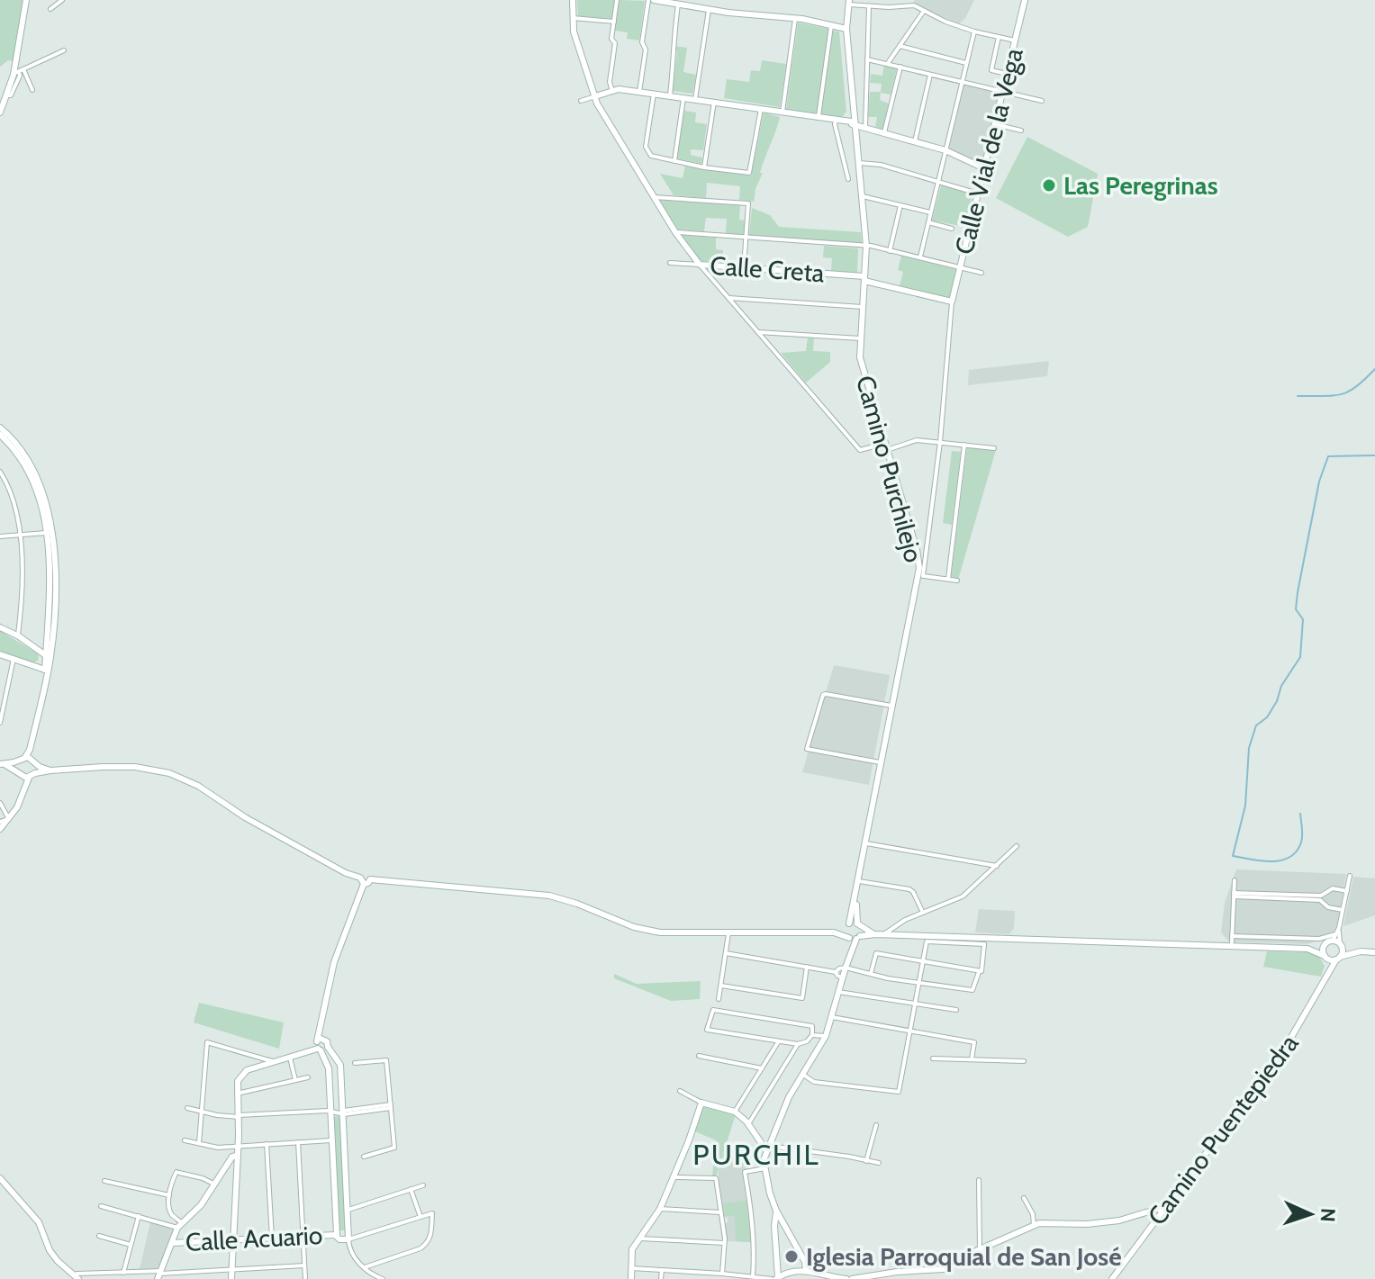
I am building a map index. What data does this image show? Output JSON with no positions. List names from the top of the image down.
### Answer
{
  "streets": {
    "street": [
      "Calle Vial de la Vega",
      "Calle Creta",
      "Camino Purchilejo",
      "Camino Puentepiedra",
      "Calle Acuario"
    ]
  },
  "crossings": [
    ["Calle Vial de la Vega", "Calle Creta"],
    ["Calle Creta", "Camino Purchilejo"]
  ],
  "districts": ["PURCHIL"],
  "places": ["Las Peregrinas", "Iglesia Parroquial de San José"],
  "north": "right"
}
